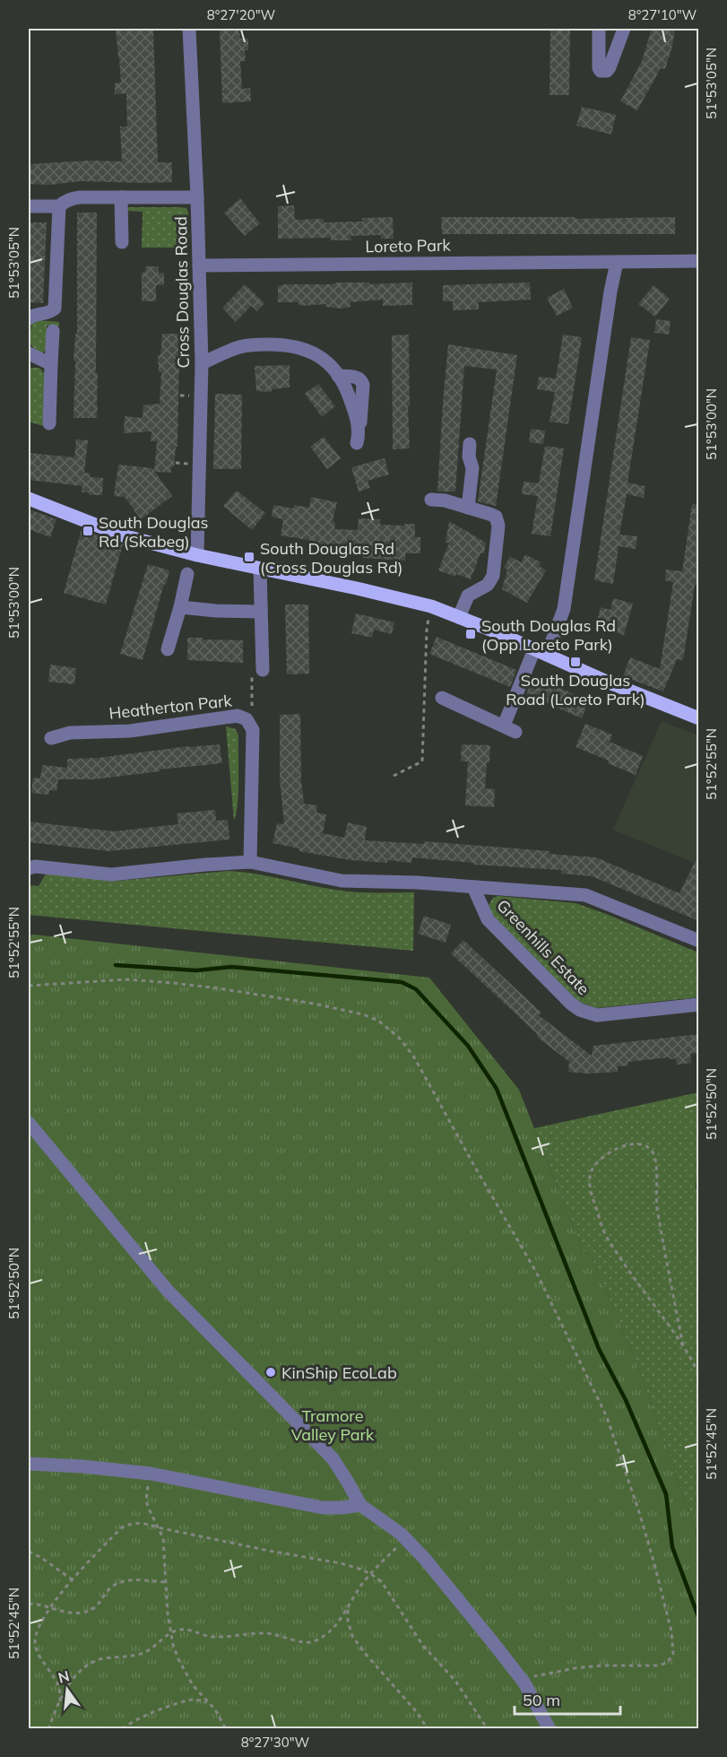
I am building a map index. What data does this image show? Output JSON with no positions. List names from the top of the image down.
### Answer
{
  "streets": {
    "street": [
      "Loreto Park",
      "Cross Douglas Road",
      "Heatherton Park",
      "Greenhills Estate"
    ]
  },
  "crossings": [
    ["Loreto Park", "Cross Douglas Road"],
    ["Heatherton Park", "Greenhills Estate"]
  ],
  "parks": ["Tramore Valley Park"],
  "places": {
    "transit": [
      "South Douglas Rd (Skabeg)",
      "South Douglas Rd (Cross Douglas Rd)",
      "South Douglas Rd (Opp Loreto Park)",
      "South Douglas Road (Loreto Park)"
    ],
    "other": ["KinShip EcoLab"]
  },
  "scale_bar": "50 m",
  "north": "top",
  "coordinates": [
    "8°27'20\"W",
    "8°27'10\"W",
    "51°53'05\"N",
    "51°53'00\"N",
    "51°52'55\"N",
    "51°52'50\"N",
    "51°52'45\"N",
    "8°27'30\"W"
  ]
}
